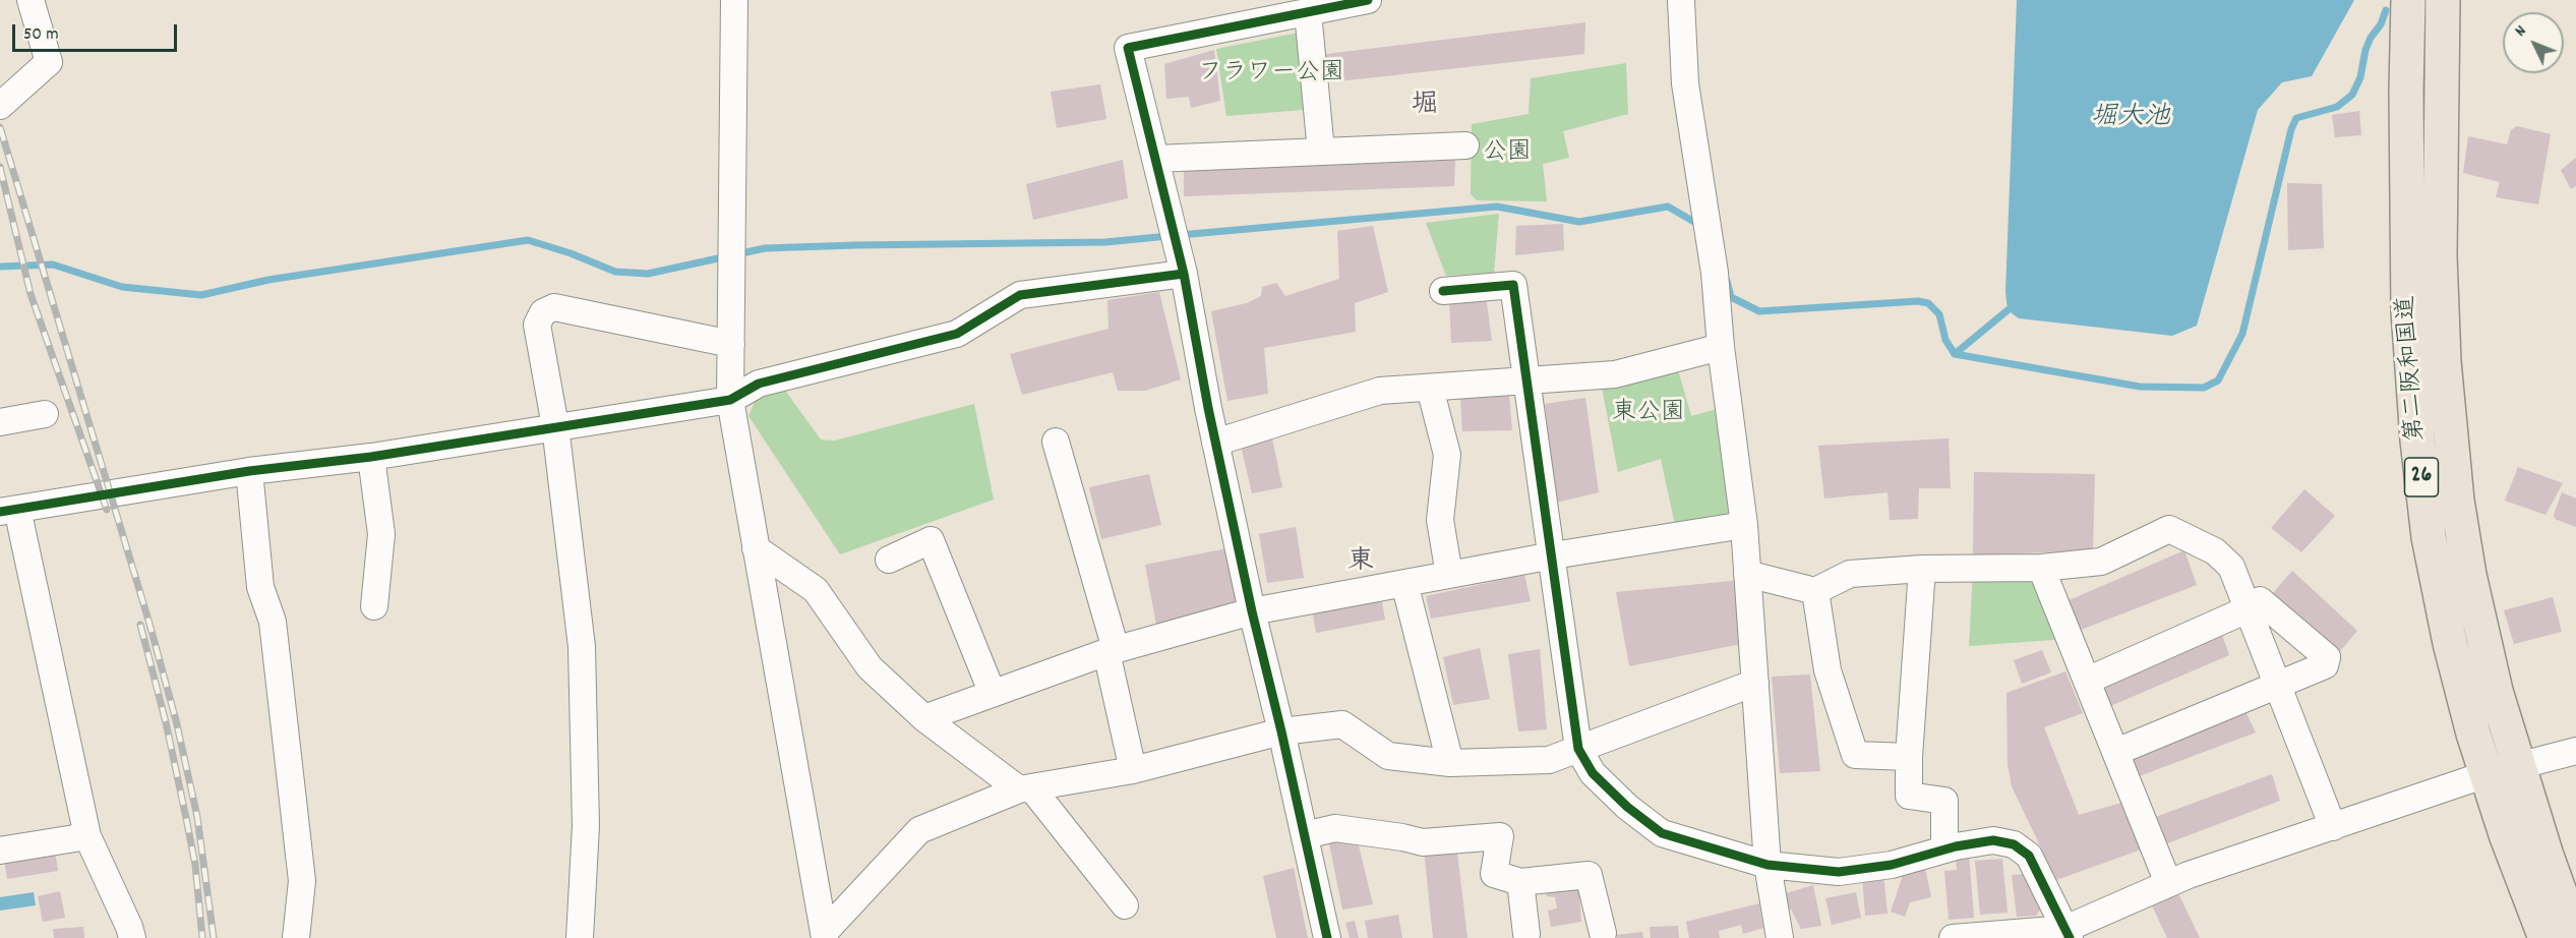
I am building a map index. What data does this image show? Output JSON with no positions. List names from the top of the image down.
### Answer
{
  "streets": {
    "highway": ["第二阪和国道", "26"]
  },
  "districts": ["堀", "東"],
  "water": ["堀大池"],
  "parks": ["フラワー公園", "公園", "東公園"],
  "scale_bar": "50 m",
  "north": "top left"
}
